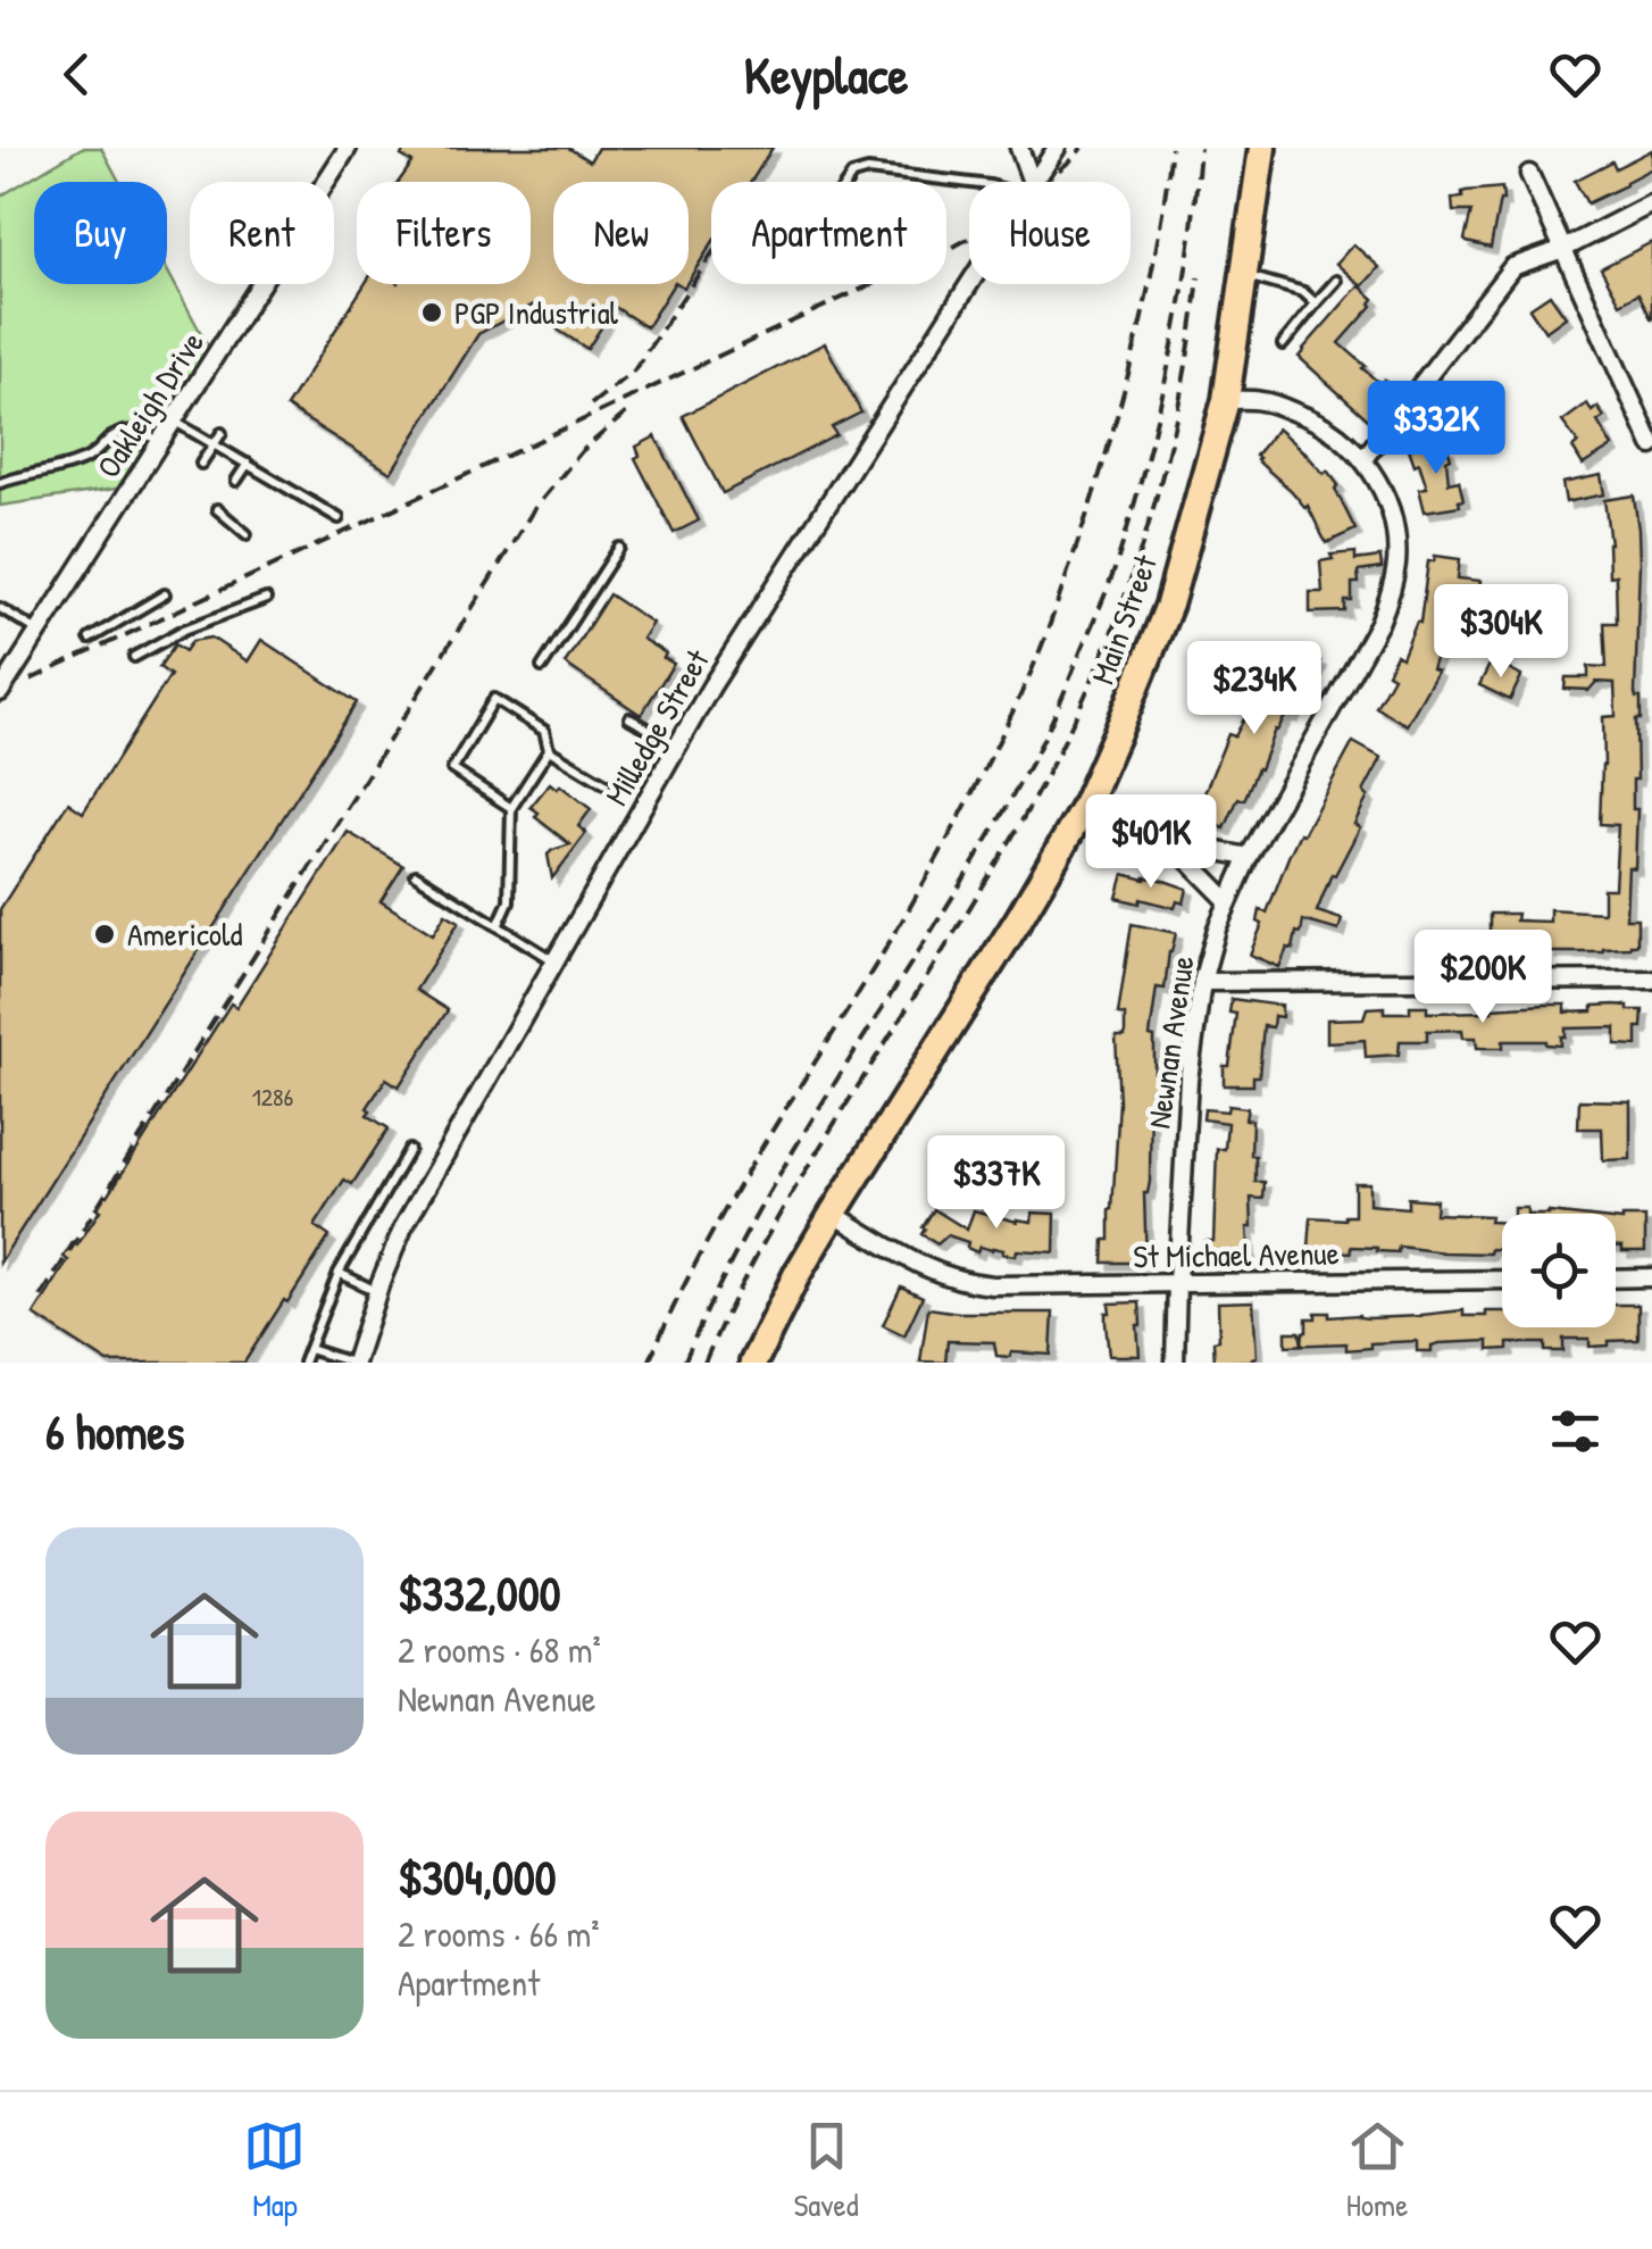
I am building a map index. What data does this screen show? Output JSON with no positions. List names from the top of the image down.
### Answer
{
  "streets": {
    "main road": ["Main Street"],
    "street": [
      "Oakleigh Drive",
      "Milledge Street",
      "Newnan Avenue",
      "St Michael Avenue"
    ]
  },
  "crossings": [
    ["Main Street", "Newnan Avenue"],
    ["Main Street", "St Michael Avenue"],
    ["Newnan Avenue", "St Michael Avenue"]
  ],
  "places": ["PGP Industrial", "Americold"],
  "house_numbers": ["1286"],
  "page": {
    "header": "Keyplace",
    "chip": [
      "Buy",
      "Rent",
      "Filters",
      "New",
      "Apartment",
      "House"
    ],
    "price": [
      "$332K",
      "$304K",
      "$234K",
      "$401K",
      "$200K",
      "$337K"
    ],
    "heading": "6 homes",
    "list": [
      {
        "name": "$332,000",
        "note": "2 rooms · 68 m² · Newnan Avenue"
      },
      {
        "name": "$304,000",
        "note": "2 rooms · 66 m² · Apartment"
      }
    ],
    "tabs": ["Map", "Saved", "Home"]
  }
}
